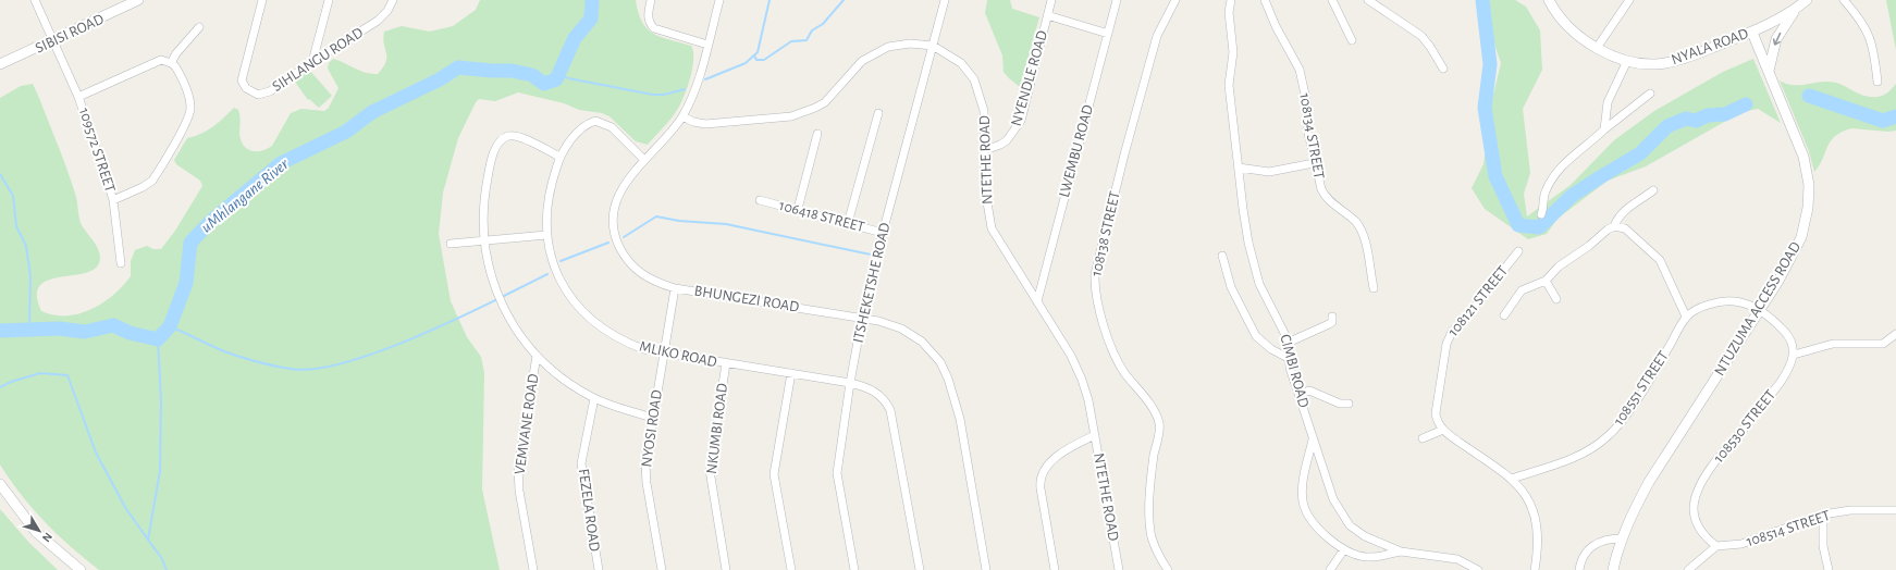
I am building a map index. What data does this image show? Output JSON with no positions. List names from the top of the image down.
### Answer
{
  "streets": {
    "street": [
      "SIBISI ROAD",
      "NYALA ROAD",
      "SIHLANGU ROAD",
      "NYENDLE ROAD",
      "108134 STREET",
      "109572 STREET",
      "LWEMBU ROAD",
      "NTETHE ROAD",
      "106418 STREET",
      "108138 STREET",
      "ITSHEKETSHE ROAD",
      "BHUNGEZI ROAD",
      "108121 STREET",
      "NTUZUMA ACCESS ROAD",
      "MLIKO ROAD",
      "CIMBI ROAD",
      "108551 STREET",
      "VEMVANE ROAD",
      "108530 STREET",
      "NYOSI ROAD",
      "NKUMBI ROAD",
      "FEZELA ROAD",
      "108514 STREET"
    ]
  },
  "crossings": [
    ["SIBISI ROAD", "109572 STREET"],
    ["NYALA ROAD", "NTUZUMA ACCESS ROAD"],
    ["NYENDLE ROAD", "LWEMBU ROAD"],
    ["NYENDLE ROAD", "NTETHE ROAD"],
    ["LWEMBU ROAD", "NTETHE ROAD"],
    ["NTETHE ROAD", "ITSHEKETSHE ROAD"],
    ["NTETHE ROAD", "BHUNGEZI ROAD"],
    ["106418 STREET", "ITSHEKETSHE ROAD"],
    ["ITSHEKETSHE ROAD", "BHUNGEZI ROAD"],
    ["ITSHEKETSHE ROAD", "MLIKO ROAD"],
    ["BHUNGEZI ROAD", "MLIKO ROAD"],
    ["BHUNGEZI ROAD", "NYOSI ROAD"],
    ["MLIKO ROAD", "NYOSI ROAD"],
    ["MLIKO ROAD", "NKUMBI ROAD"],
    ["108530 STREET", "108514 STREET"]
  ],
  "water": ["uMhlangane River"],
  "north": "bottom right"
}
